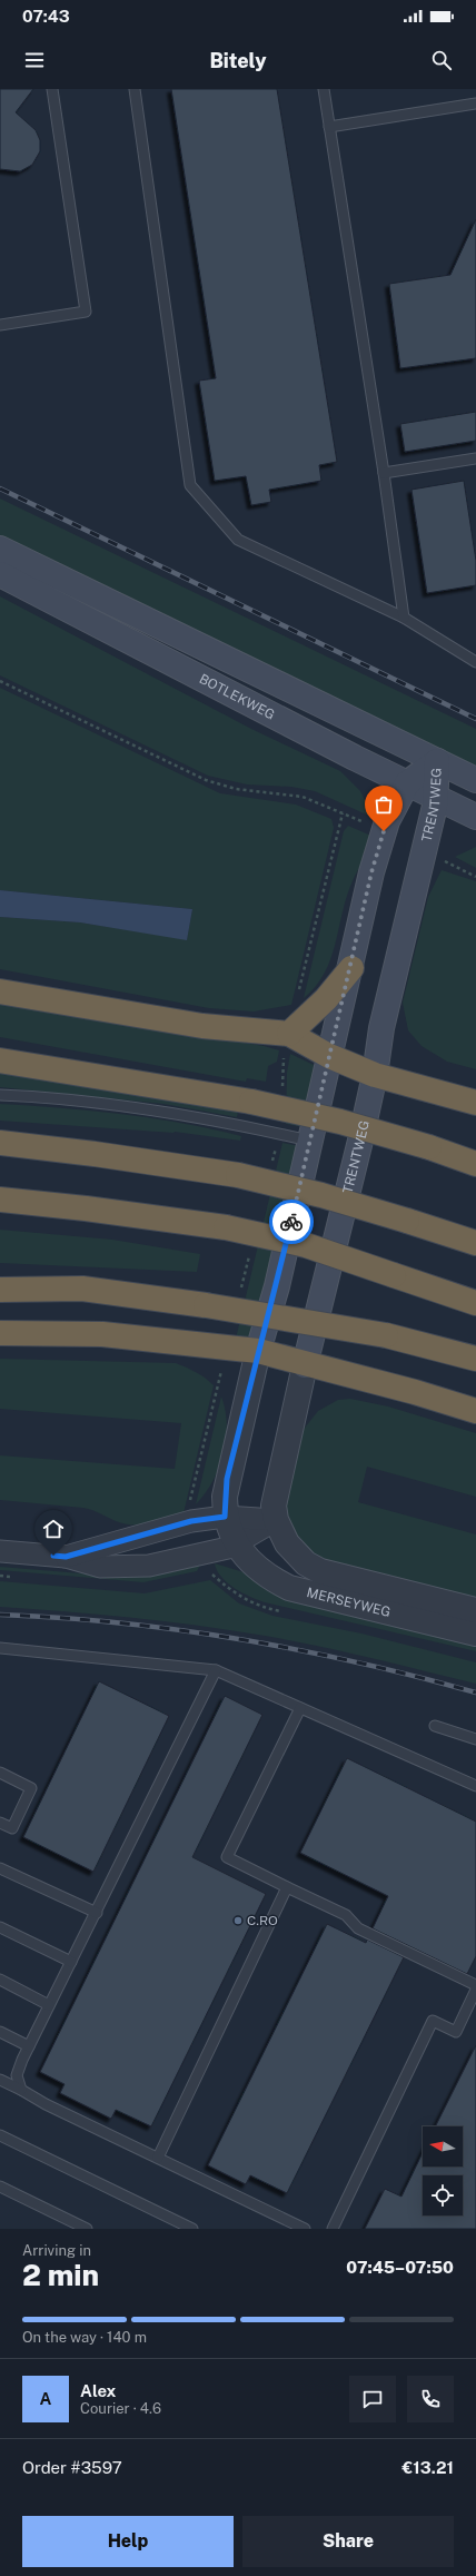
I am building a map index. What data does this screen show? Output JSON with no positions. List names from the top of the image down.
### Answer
{
  "streets": {
    "main road": ["BOTLEKWEG", "TRENTWEG"],
    "street": ["MERSEYWEG"]
  },
  "crossings": [
    ["BOTLEKWEG", "TRENTWEG"],
    ["TRENTWEG", "MERSEYWEG"]
  ],
  "places": ["C.RO"],
  "north": "left",
  "page": {
    "status": "07:43",
    "header": "Bitely",
    "heading": ["2 min", "Arriving in", "07:45–07:50"],
    "panel": [
      "Alex",
      "Courier · 4.6",
      "Order #3597",
      "€13.21"
    ],
    "bar": "On the way · 140 m",
    "round": "A",
    "buttons": ["Help", "Share"]
  }
}
